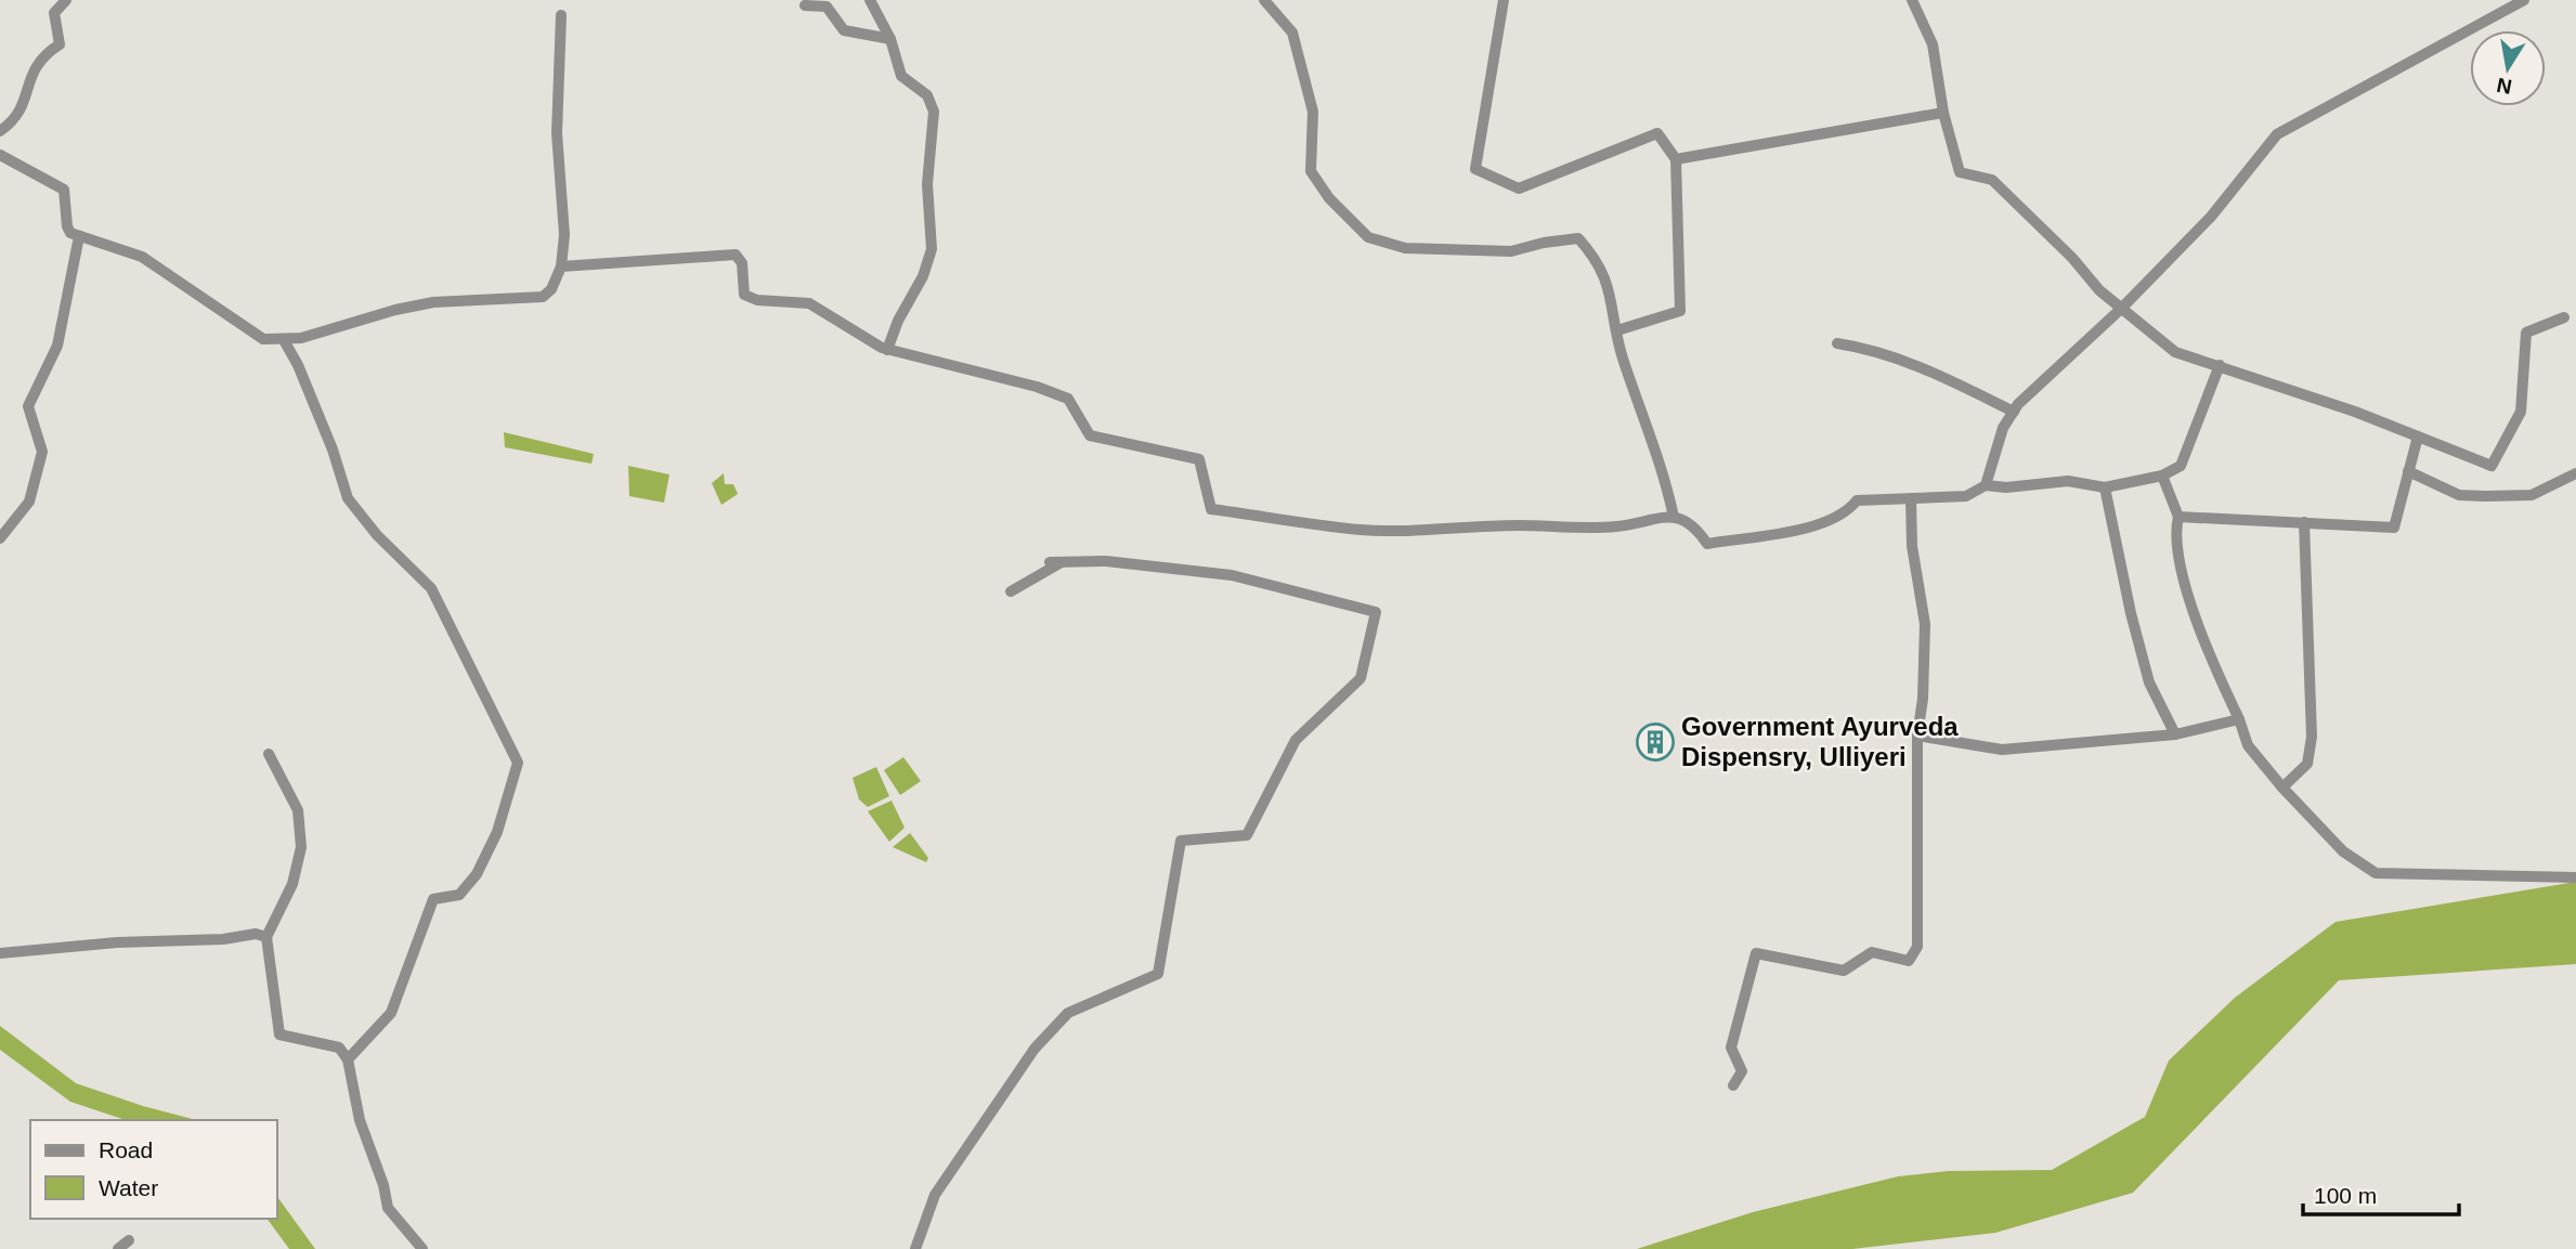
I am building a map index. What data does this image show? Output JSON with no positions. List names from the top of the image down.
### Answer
{
  "places": {
    "building": ["Government Ayurveda Dispensry, Ulliyeri"]
  },
  "legend": ["Road", "Water"],
  "scale_bar": "100 m",
  "north": "bottom"
}
